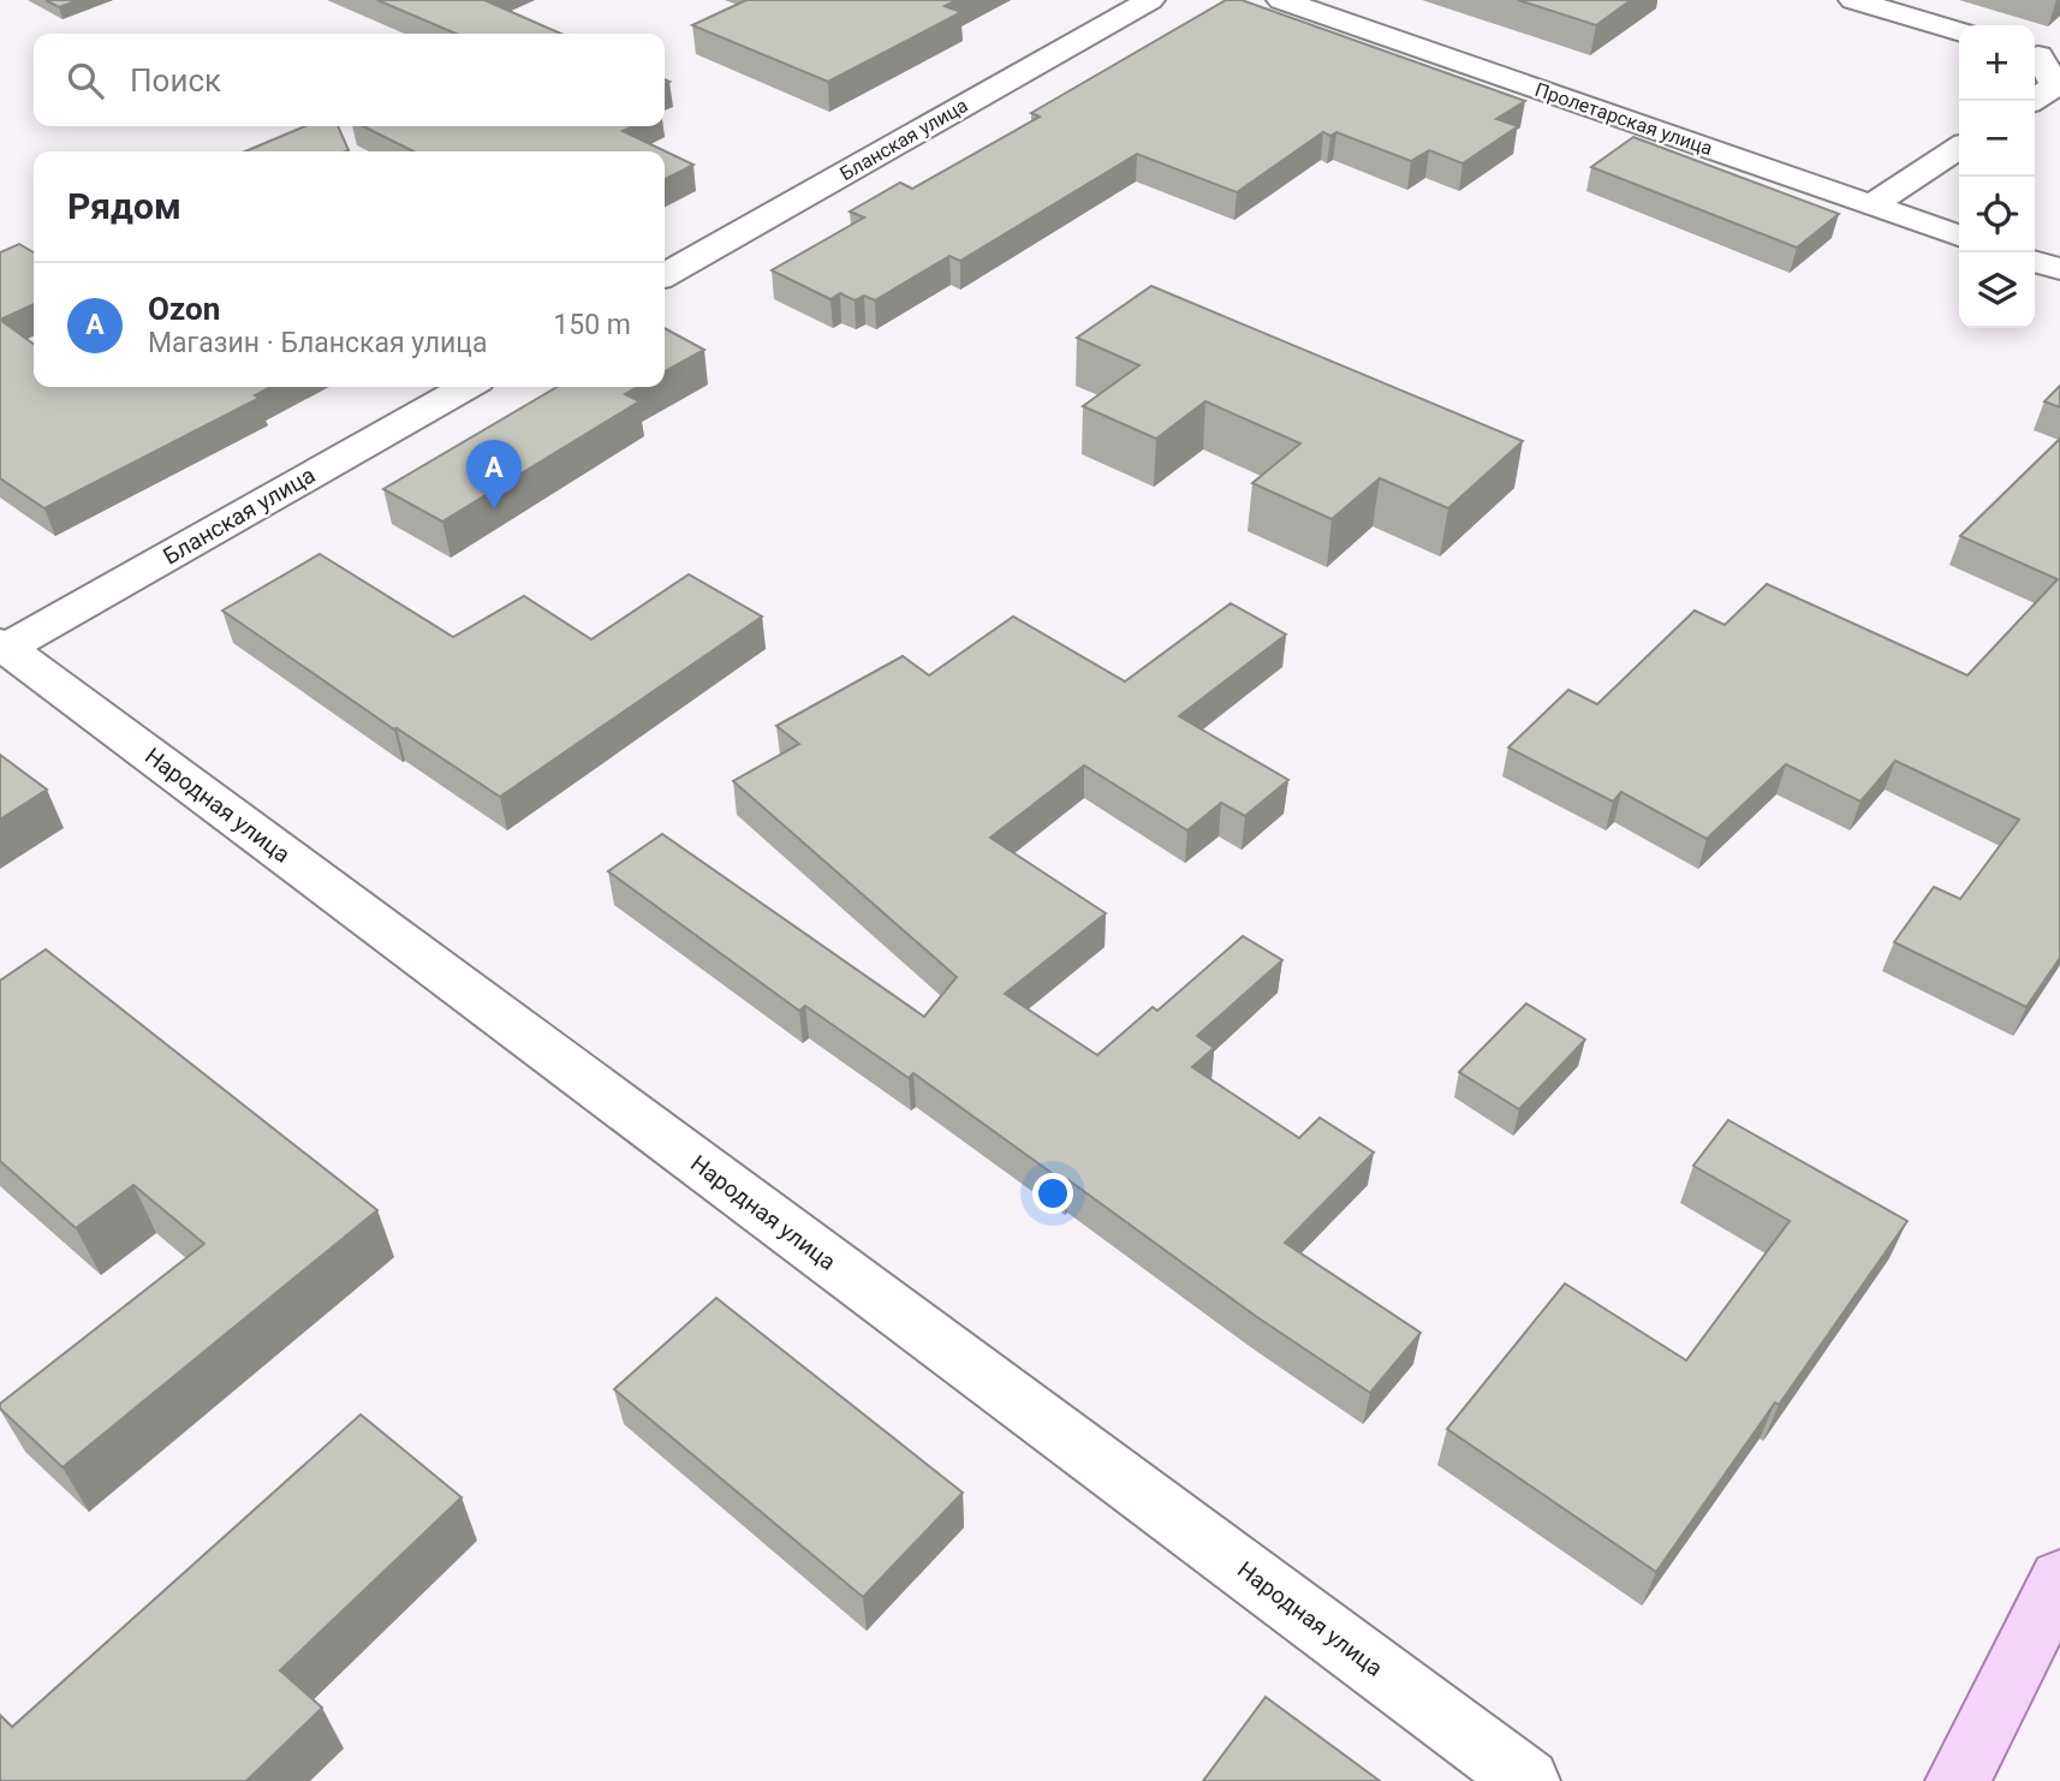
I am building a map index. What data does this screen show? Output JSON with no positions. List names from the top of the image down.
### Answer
{
  "streets": {
    "street": ["Пролетарская улица", "Бланская улица", "Народная улица"]
  },
  "crossings": [
    ["Бланская улица", "Народная улица"]
  ],
  "page": {
    "map_buttons": ["+", "−"],
    "search": "Поиск",
    "heading": "Рядом",
    "list": [
      {
        "mark": "A",
        "name": "Ozon",
        "note": "Магазин · Бланская улица",
        "value": "150 m"
      }
    ],
    "pins": "A"
  }
}
